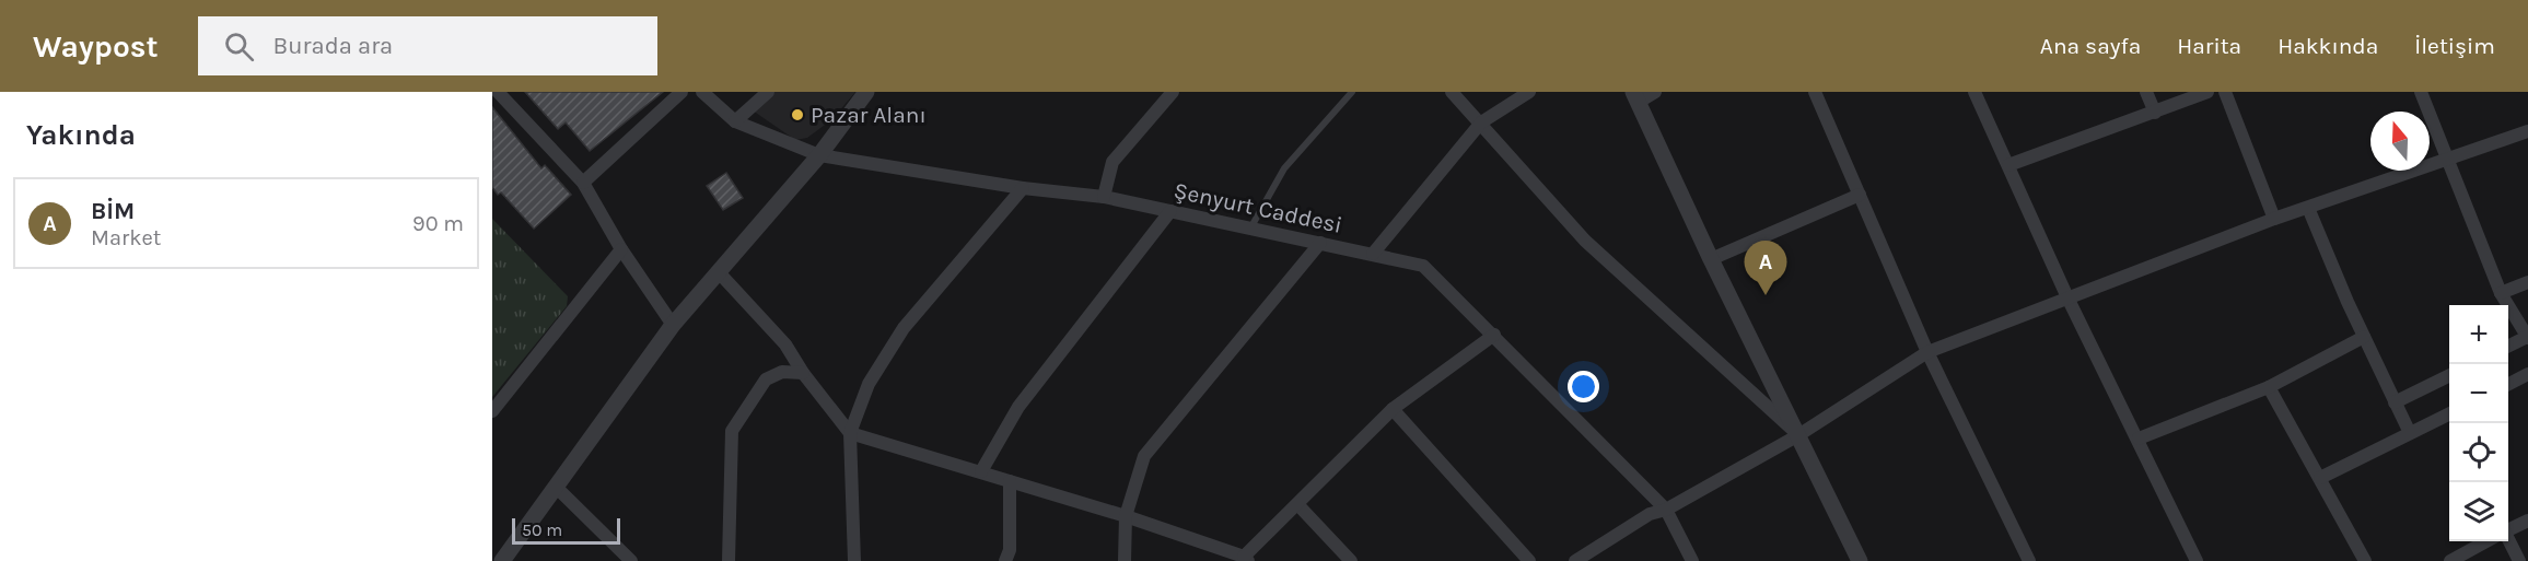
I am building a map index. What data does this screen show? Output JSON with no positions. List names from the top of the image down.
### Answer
{
  "streets": {
    "street": ["Şenyurt Caddesi"]
  },
  "places": ["Pazar Alanı"],
  "scale_bar": "50 m",
  "north": "top",
  "page": {
    "header": "Waypost",
    "search": "Burada ara",
    "nav": [
      "Ana sayfa",
      "Harita",
      "Hakkında",
      "İletişim"
    ],
    "heading": "Yakında",
    "list": [
      {
        "mark": "A",
        "name": "BİM",
        "note": "Market",
        "value": "90 m"
      }
    ],
    "pins": "A",
    "map_buttons": ["+", "−"],
    "scale": "50 m"
  }
}
